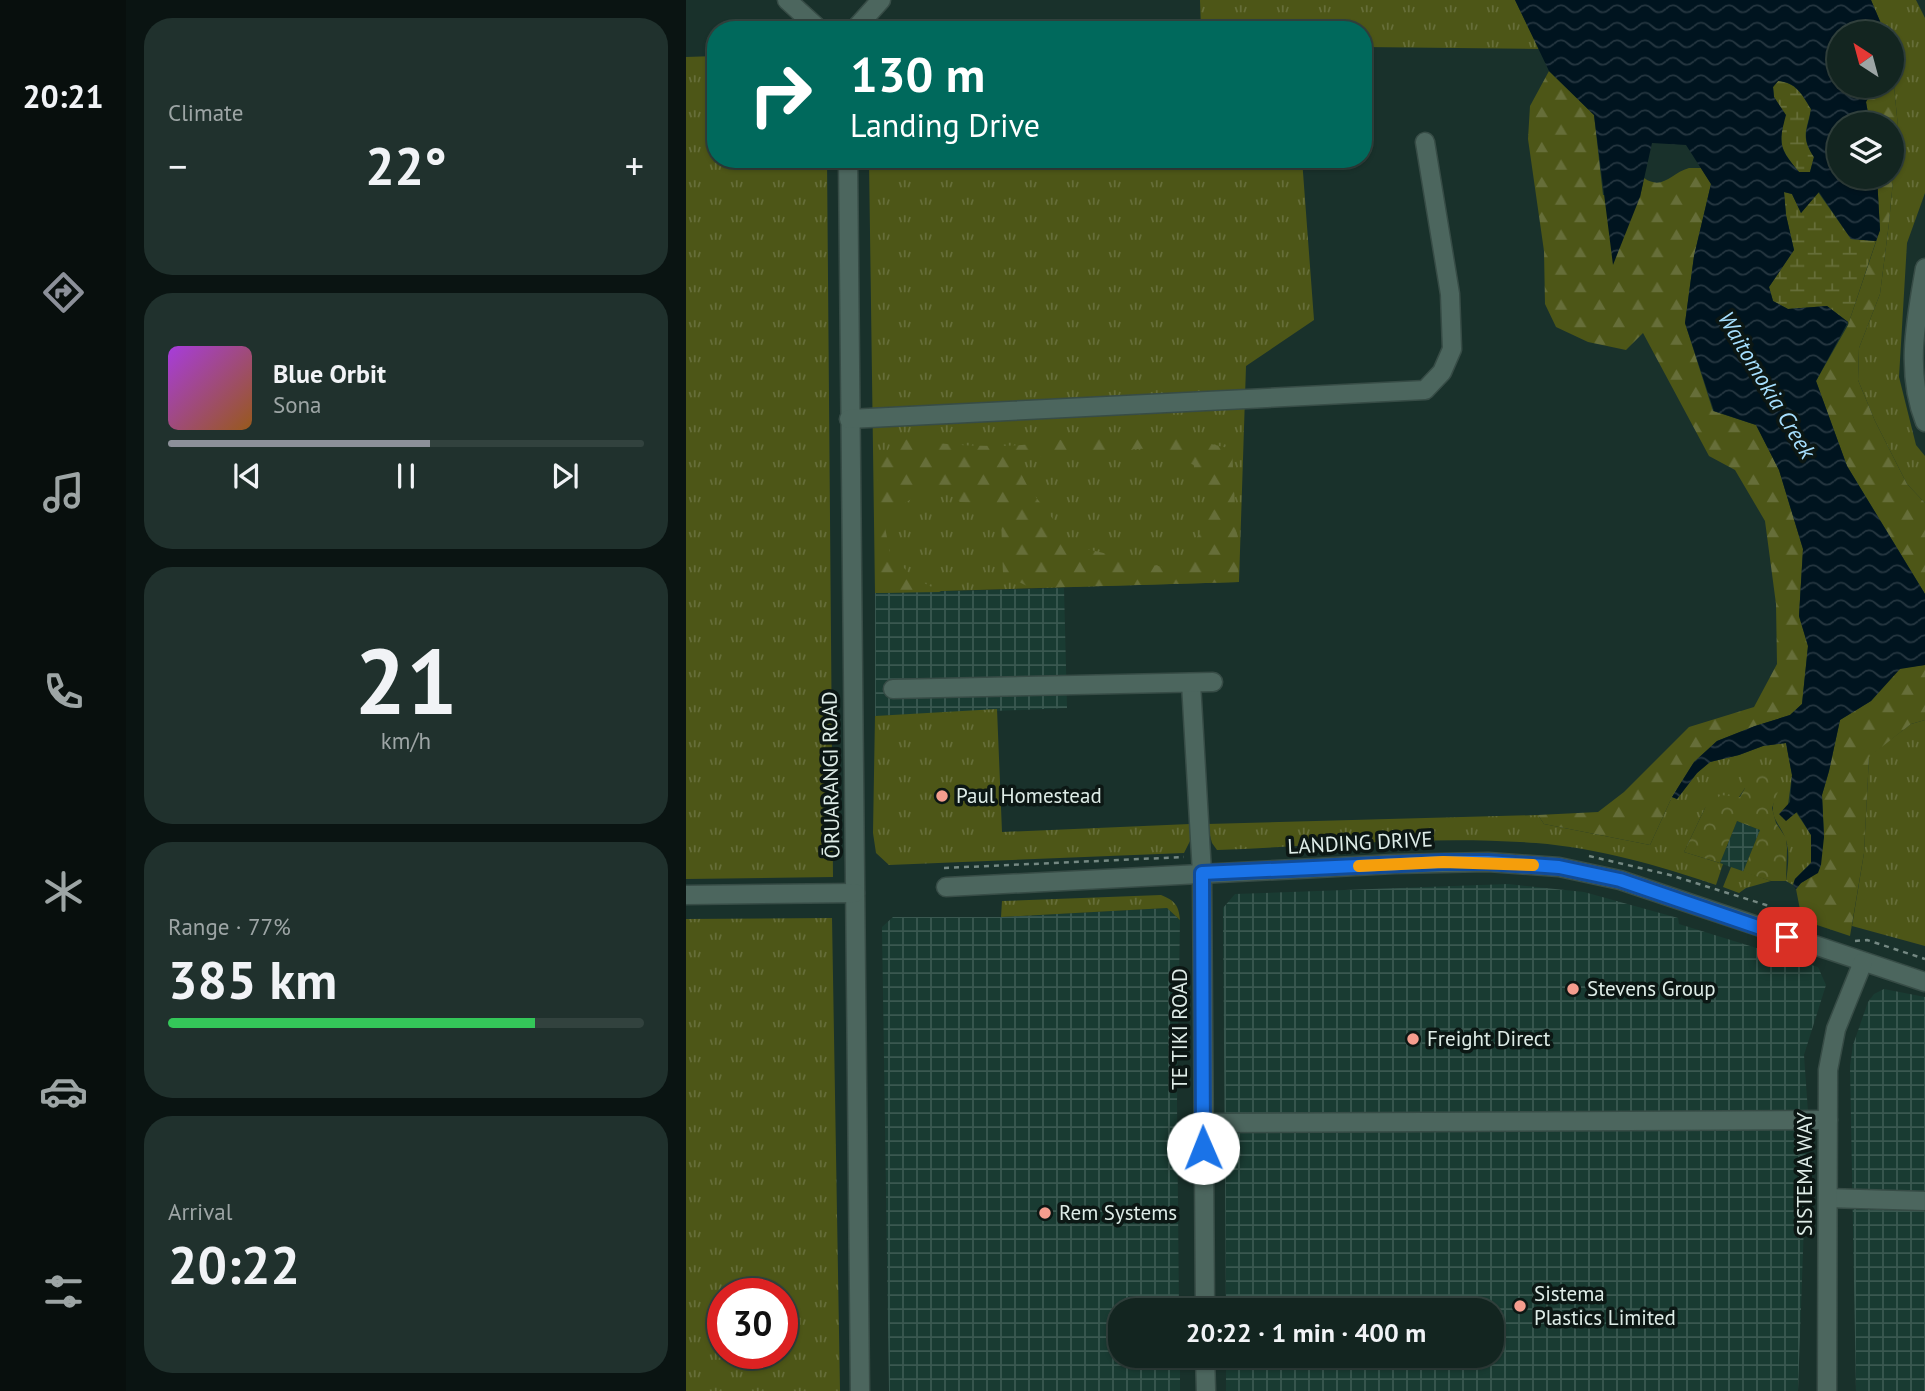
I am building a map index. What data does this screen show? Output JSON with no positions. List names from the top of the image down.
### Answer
{
  "streets": {
    "street": [
      "ŌRUARANGI ROAD",
      "LANDING DRIVE",
      "TE TIKI ROAD",
      "SISTEMA WAY"
    ]
  },
  "crossings": [
    ["LANDING DRIVE", "TE TIKI ROAD"],
    ["LANDING DRIVE", "SISTEMA WAY"]
  ],
  "water": ["Waitomokia Creek"],
  "places": [
    "Paul Homestead",
    "Stevens Group",
    "Freight Direct",
    "Rem Systems",
    "Sistema Plastics Limited"
  ],
  "north": "top left",
  "page": {
    "tabs": "20:21",
    "tile": [
      "Climate",
      ["21", "km/h"],
      ["Range · 77%", "385 km"],
      ["Arrival", "20:22"]
    ],
    "turn": ["130 m", "Landing Drive"],
    "heat": ["−", "22°", "+"],
    "song": ["Blue Orbit", "Sona"],
    "limit": "30",
    "trip": "20:22 · 1 min · 400 m"
  }
}
